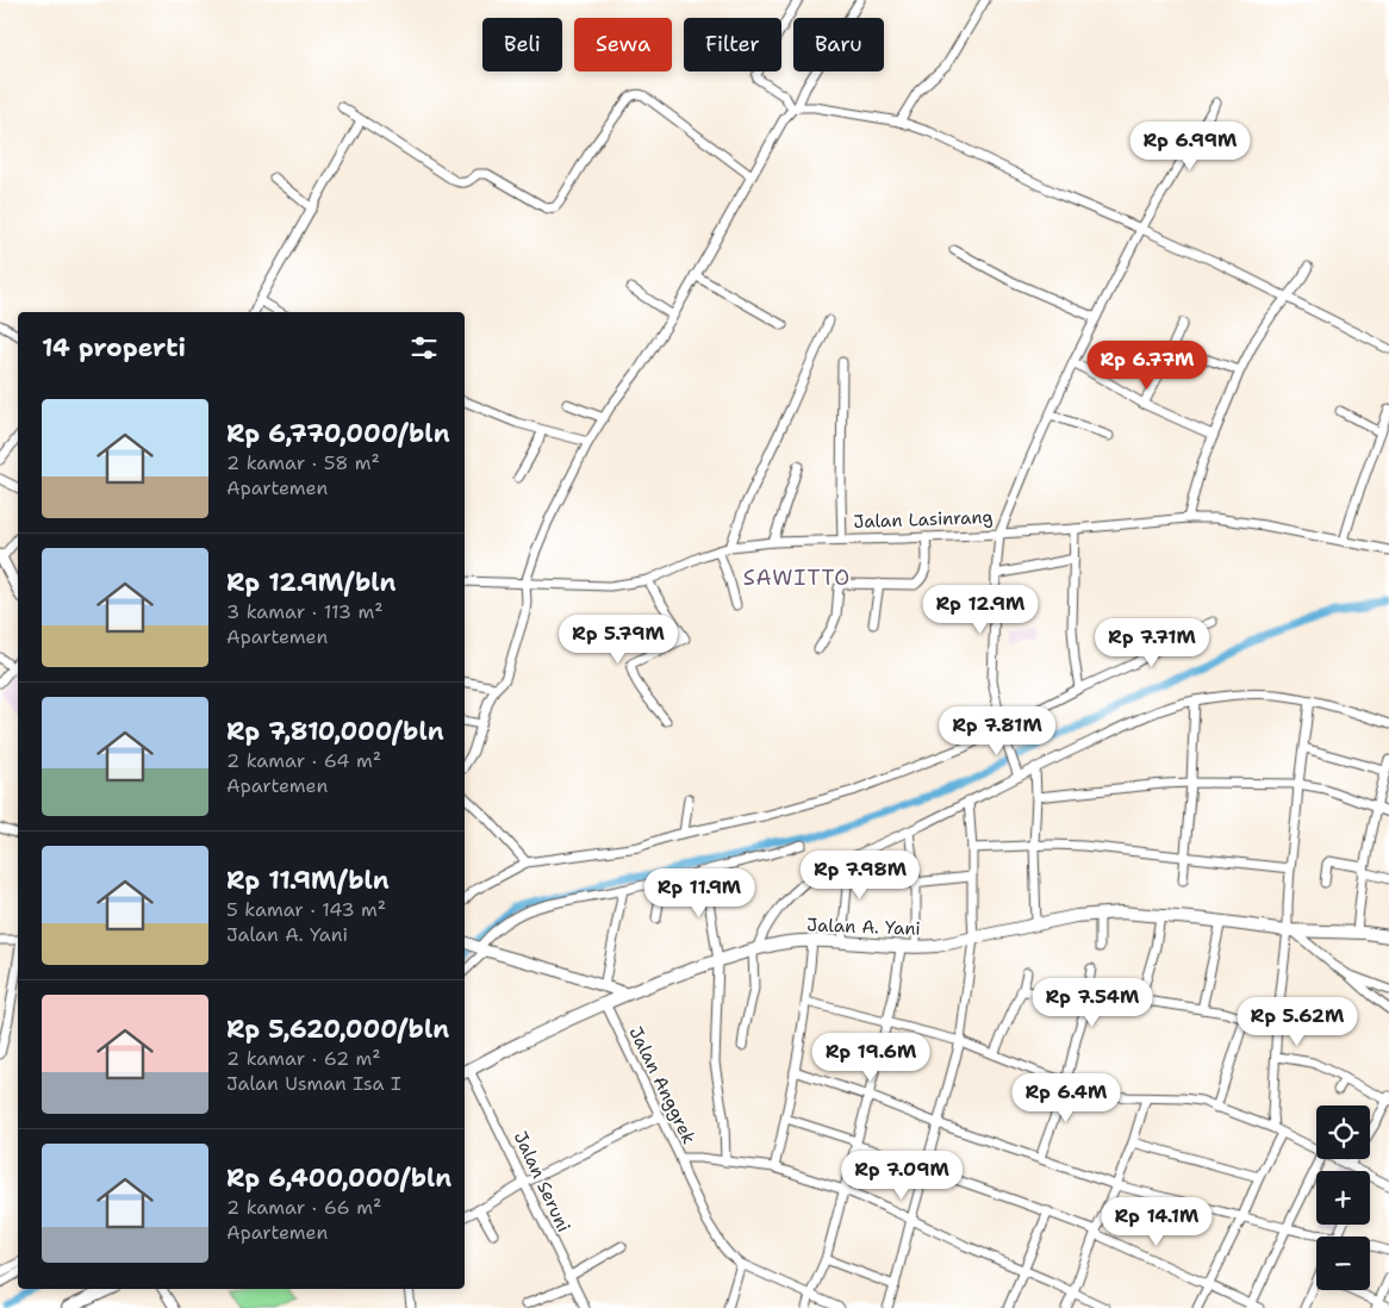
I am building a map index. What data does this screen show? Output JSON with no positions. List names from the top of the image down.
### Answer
{
  "streets": {
    "highway": ["Jalan A. Yani"],
    "street": ["Jalan Lasinrang", "Jalan Anggrek", "Jalan Seruni"]
  },
  "crossings": [
    ["Jalan A. Yani", "Jalan Anggrek"],
    ["Jalan A. Yani", "Jalan Seruni"]
  ],
  "districts": ["SAWITTO"],
  "page": {
    "chip": [
      "Beli",
      "Sewa",
      "Filter",
      "Baru"
    ],
    "price": [
      "Rp 6.99M",
      "Rp 6.77M",
      "Rp 12.9M",
      "Rp 5.79M",
      "Rp 7.71M",
      "Rp 7.81M",
      "Rp 7.98M",
      "Rp 11.9M",
      "Rp 7.54M",
      "Rp 5.62M",
      "Rp 19.6M",
      "Rp 6.4M",
      "Rp 7.09M",
      "Rp 14.1M"
    ],
    "heading": "14 properti",
    "list": [
      {
        "name": "Rp 6,770,000/bln",
        "note": "2 kamar · 58 m² · Apartemen"
      },
      {
        "name": "Rp 12.9M/bln",
        "note": "3 kamar · 113 m² · Apartemen"
      },
      {
        "name": "Rp 7,810,000/bln",
        "note": "2 kamar · 64 m² · Apartemen"
      },
      {
        "name": "Rp 11.9M/bln",
        "note": "5 kamar · 143 m² · Jalan A. Yani"
      },
      {
        "name": "Rp 5,620,000/bln",
        "note": "2 kamar · 62 m² · Jalan Usman Isa I"
      },
      {
        "name": "Rp 6,400,000/bln",
        "note": "2 kamar · 66 m² · Apartemen"
      }
    ],
    "map_buttons": ["+", "−"]
  }
}
